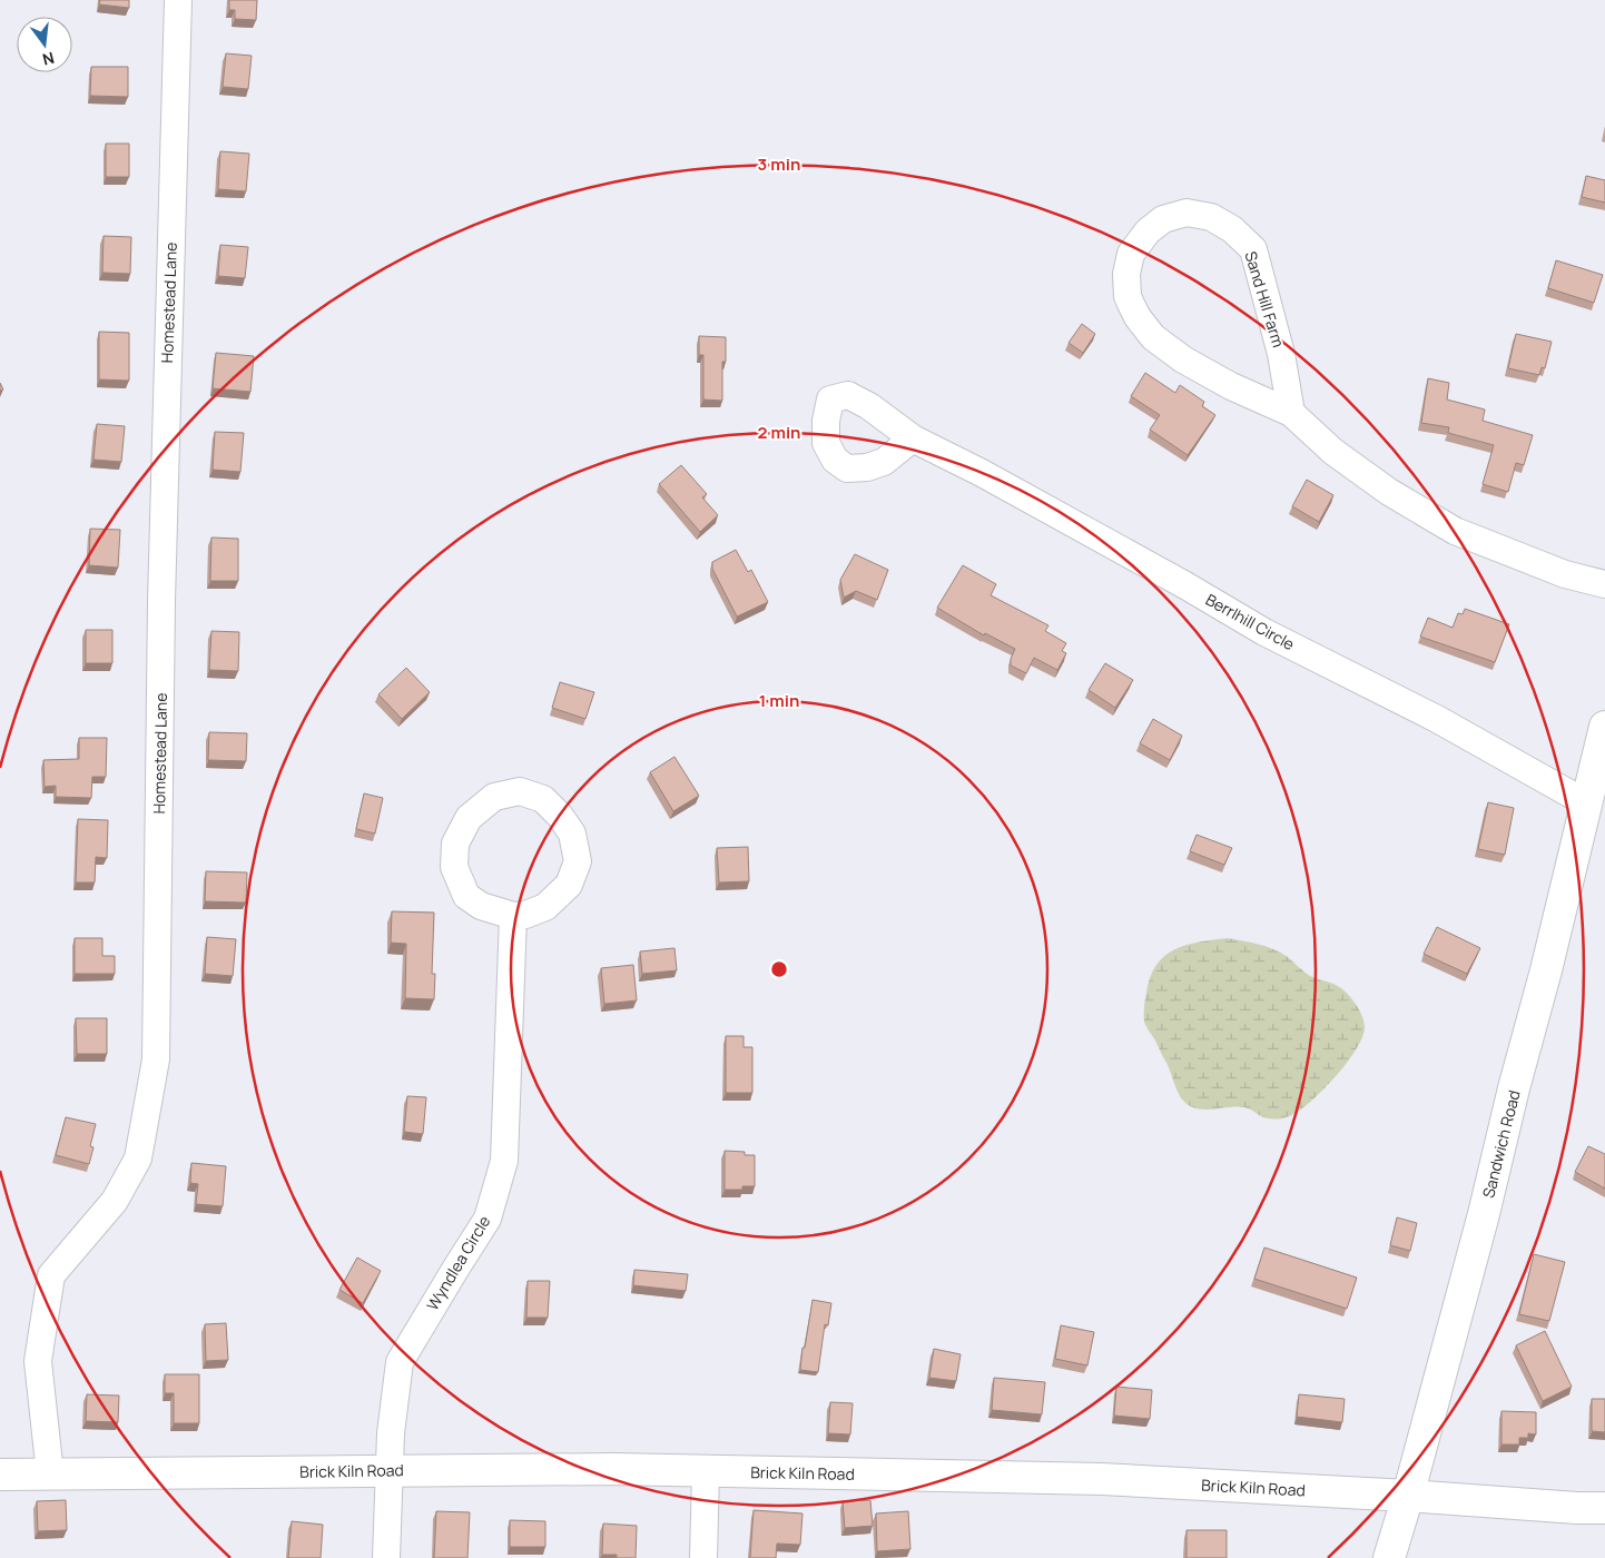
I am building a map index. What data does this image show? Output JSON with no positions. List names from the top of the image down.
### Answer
{
  "streets": {
    "main road": ["Sandwich Road", "Brick Kiln Road"],
    "street": [
      "Sand Hill Farm",
      "Homestead Lane",
      "BerrIhill Circle",
      "Wyndlea Circle"
    ]
  },
  "crossings": [
    ["Homestead Lane", "Brick Kiln Road"],
    ["BerrIhill Circle", "Sandwich Road"],
    ["Sandwich Road", "Brick Kiln Road"],
    ["Wyndlea Circle", "Brick Kiln Road"]
  ],
  "north": "bottom",
  "rings": ["3 min", "2 min", "1 min"]
}
